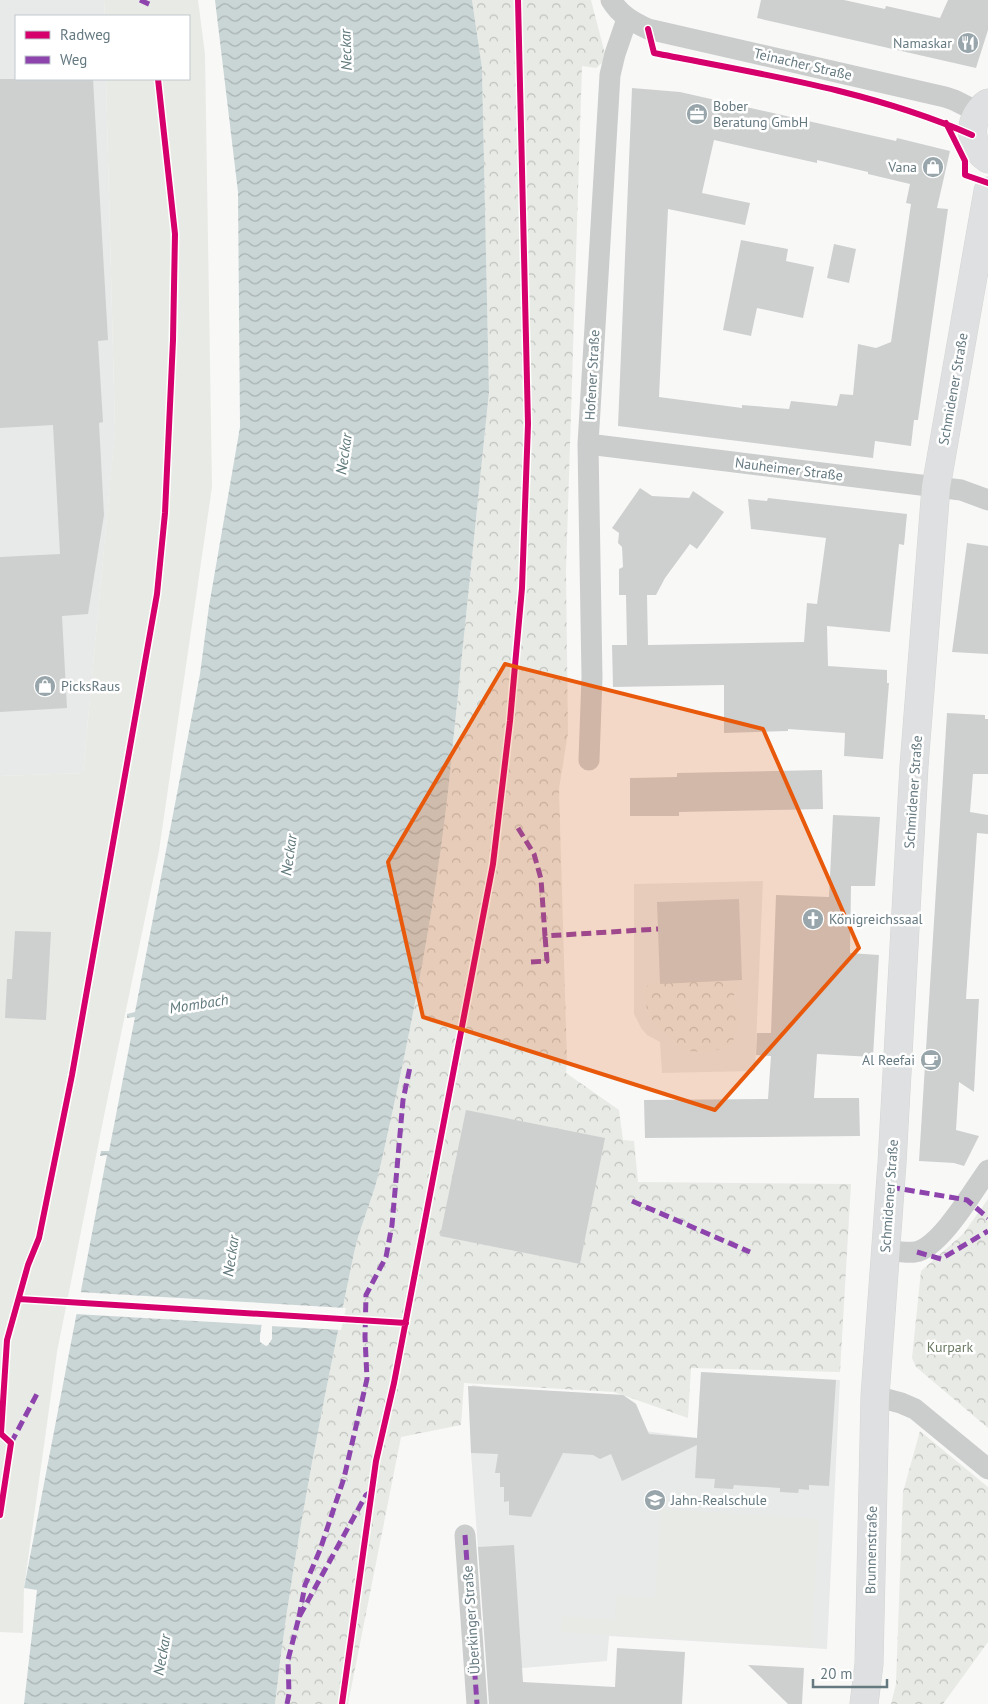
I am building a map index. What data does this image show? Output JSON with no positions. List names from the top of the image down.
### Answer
{
  "streets": {
    "main road": ["Schmidener Straße", "Brunnenstraße"],
    "street": [
      "Teinacher Straße",
      "Hofener Straße",
      "Nauheimer Straße",
      "Überkinger Straße"
    ]
  },
  "crossings": [
    ["Teinacher Straße", "Hofener Straße"],
    ["Hofener Straße", "Nauheimer Straße"],
    ["Schmidener Straße", "Nauheimer Straße"],
    ["Schmidener Straße", "Brunnenstraße"]
  ],
  "water": ["Neckar", "Mombach"],
  "parks": ["Kurpark"],
  "places": {
    "restaurant": ["Namaskar"],
    "office": ["Bober Beratung GmbH"],
    "shop": ["Vana", "PicksRaus"],
    "church": ["Königreichssaal"],
    "cafe": ["Al Reefai"],
    "school or university": ["Jahn-Realschule"]
  },
  "legend": ["Radweg", "Weg"],
  "scale_bar": "20 m"
}
